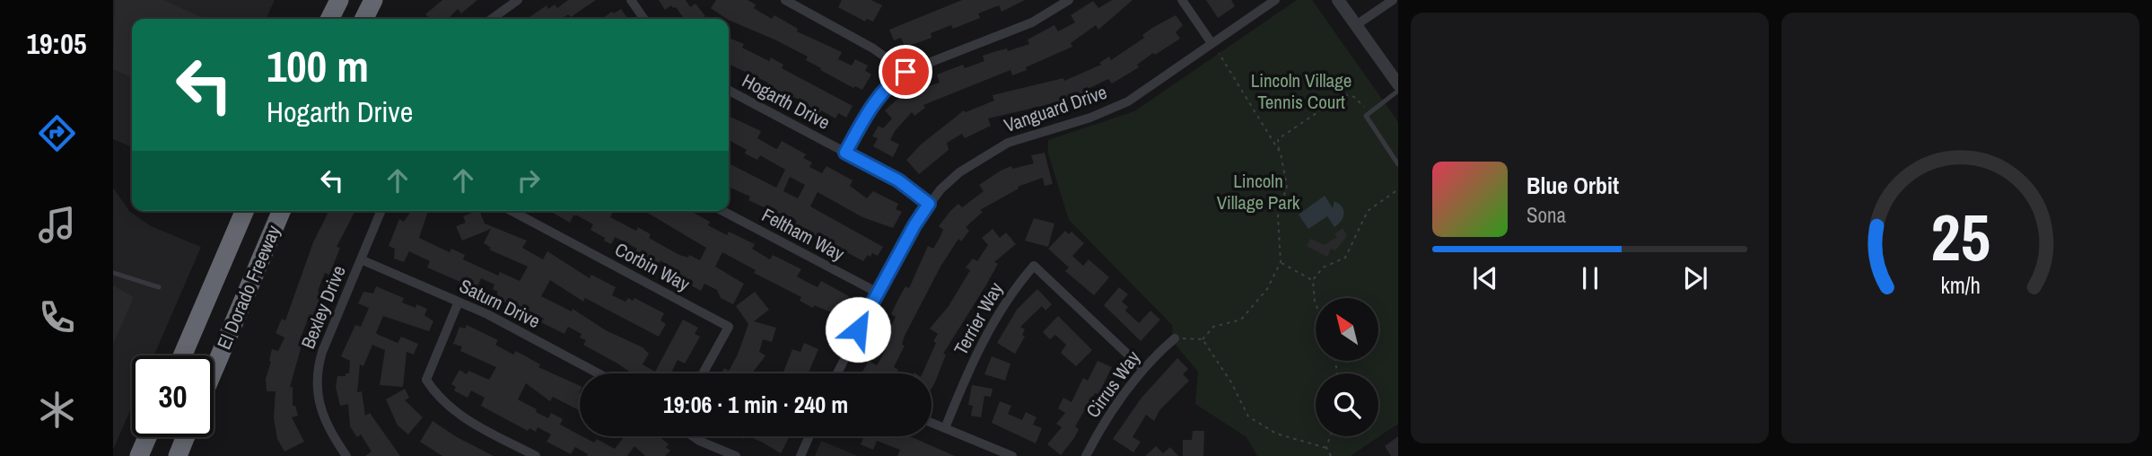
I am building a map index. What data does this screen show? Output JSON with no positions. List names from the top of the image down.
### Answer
{
  "streets": {
    "highway": ["El Dorado Freeway"],
    "street": [
      "Hogarth Drive",
      "Vanguard Drive",
      "Feltham Way",
      "Corbin Way",
      "Saturn Drive",
      "Bexley Drive",
      "Terrier Way",
      "Cirrus Way"
    ]
  },
  "crossings": [
    ["Hogarth Drive", "Vanguard Drive"],
    ["Vanguard Drive", "Feltham Way"],
    ["Saturn Drive", "Bexley Drive"],
    ["Terrier Way", "Cirrus Way"]
  ],
  "parks": ["Lincoln Village Tennis Court", "Lincoln Village Park"],
  "north": "top left",
  "page": {
    "tabs": "19:05",
    "turn": ["100 m", "Hogarth Drive"],
    "song": ["Blue Orbit", "Sona"],
    "limit": "30",
    "trip": "19:06 · 1 min · 240 m",
    "gauge": ["25", "km/h"]
  }
}
